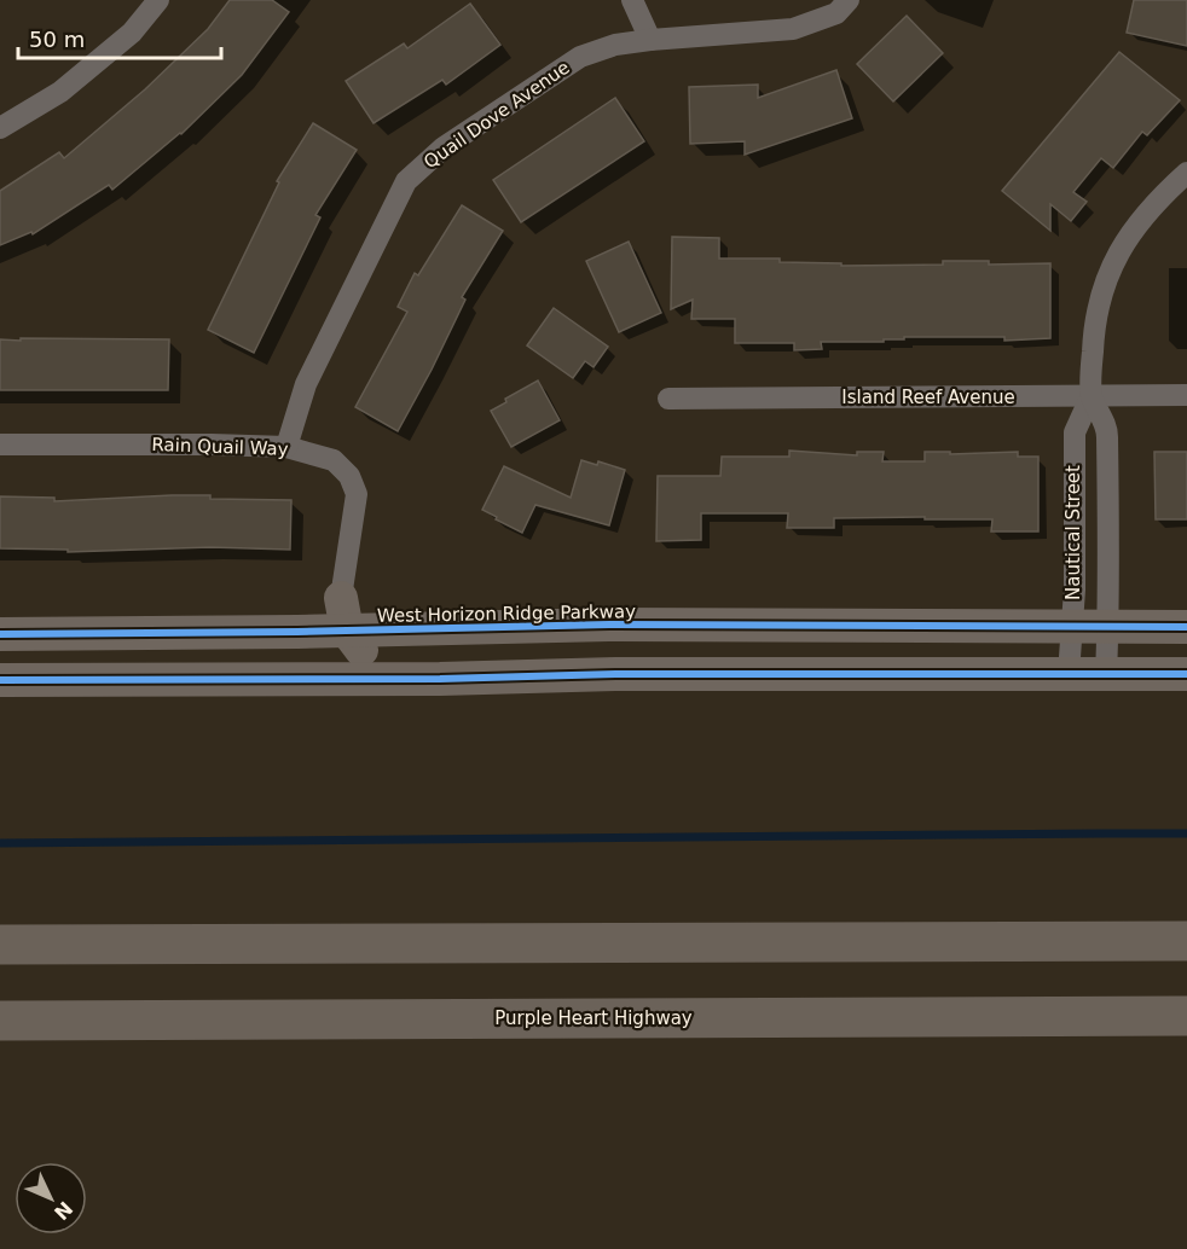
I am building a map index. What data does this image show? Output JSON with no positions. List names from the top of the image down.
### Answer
{
  "streets": {
    "highway": ["Purple Heart Highway"],
    "main road": ["West Horizon Ridge Parkway"],
    "street": [
      "Quail Dove Avenue",
      "Island Reef Avenue",
      "Rain Quail Way",
      "Nautical Street"
    ]
  },
  "crossings": [
    ["Quail Dove Avenue", "Rain Quail Way"],
    ["Island Reef Avenue", "Nautical Street"],
    ["Rain Quail Way", "West Horizon Ridge Parkway"],
    ["Nautical Street", "West Horizon Ridge Parkway"]
  ],
  "scale_bar": "50 m",
  "north": "bottom right"
}
